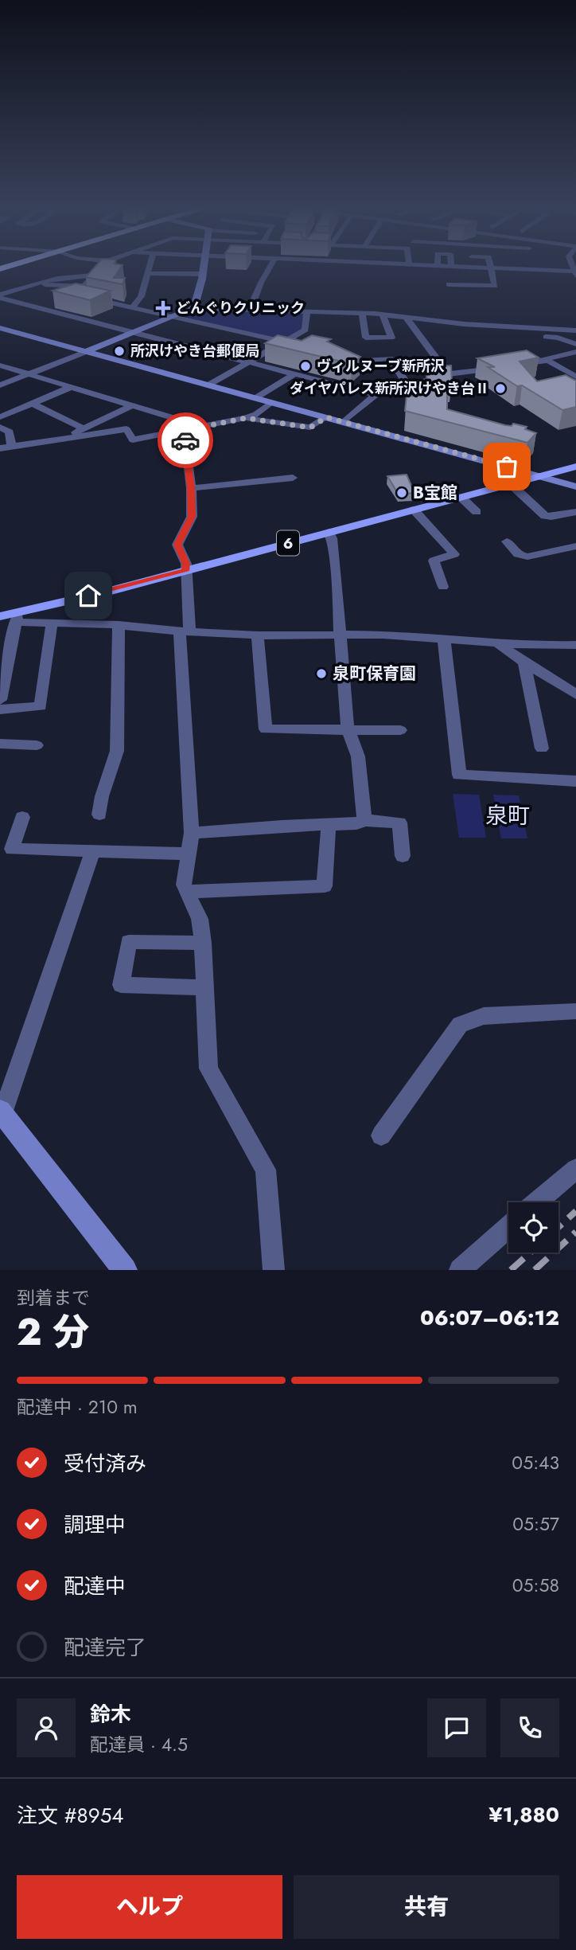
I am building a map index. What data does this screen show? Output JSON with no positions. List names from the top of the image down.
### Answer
{
  "streets": {
    "main road": ["6"]
  },
  "districts": ["泉町"],
  "places": {
    "health": ["どんぐりクリニック"],
    "other": [
      "所沢けやき台郵便局",
      "ヴィルヌーブ新所沢",
      "ダイヤパレス新所沢けやき台Ⅱ",
      "B宝館",
      "泉町保育園"
    ]
  },
  "page": {
    "heading": ["2 分", "到着まで", "06:07–06:12"],
    "panel": [
      "鈴木",
      "配達員 · 4.5",
      "注文 #8954",
      "¥1,880"
    ],
    "bar": "配達中 · 210 m",
    "list": [
      ["受付済み", "05:43"],
      ["調理中", "05:57"],
      ["配達中", "05:58"],
      "配達完了"
    ],
    "buttons": ["ヘルプ", "共有"]
  }
}
